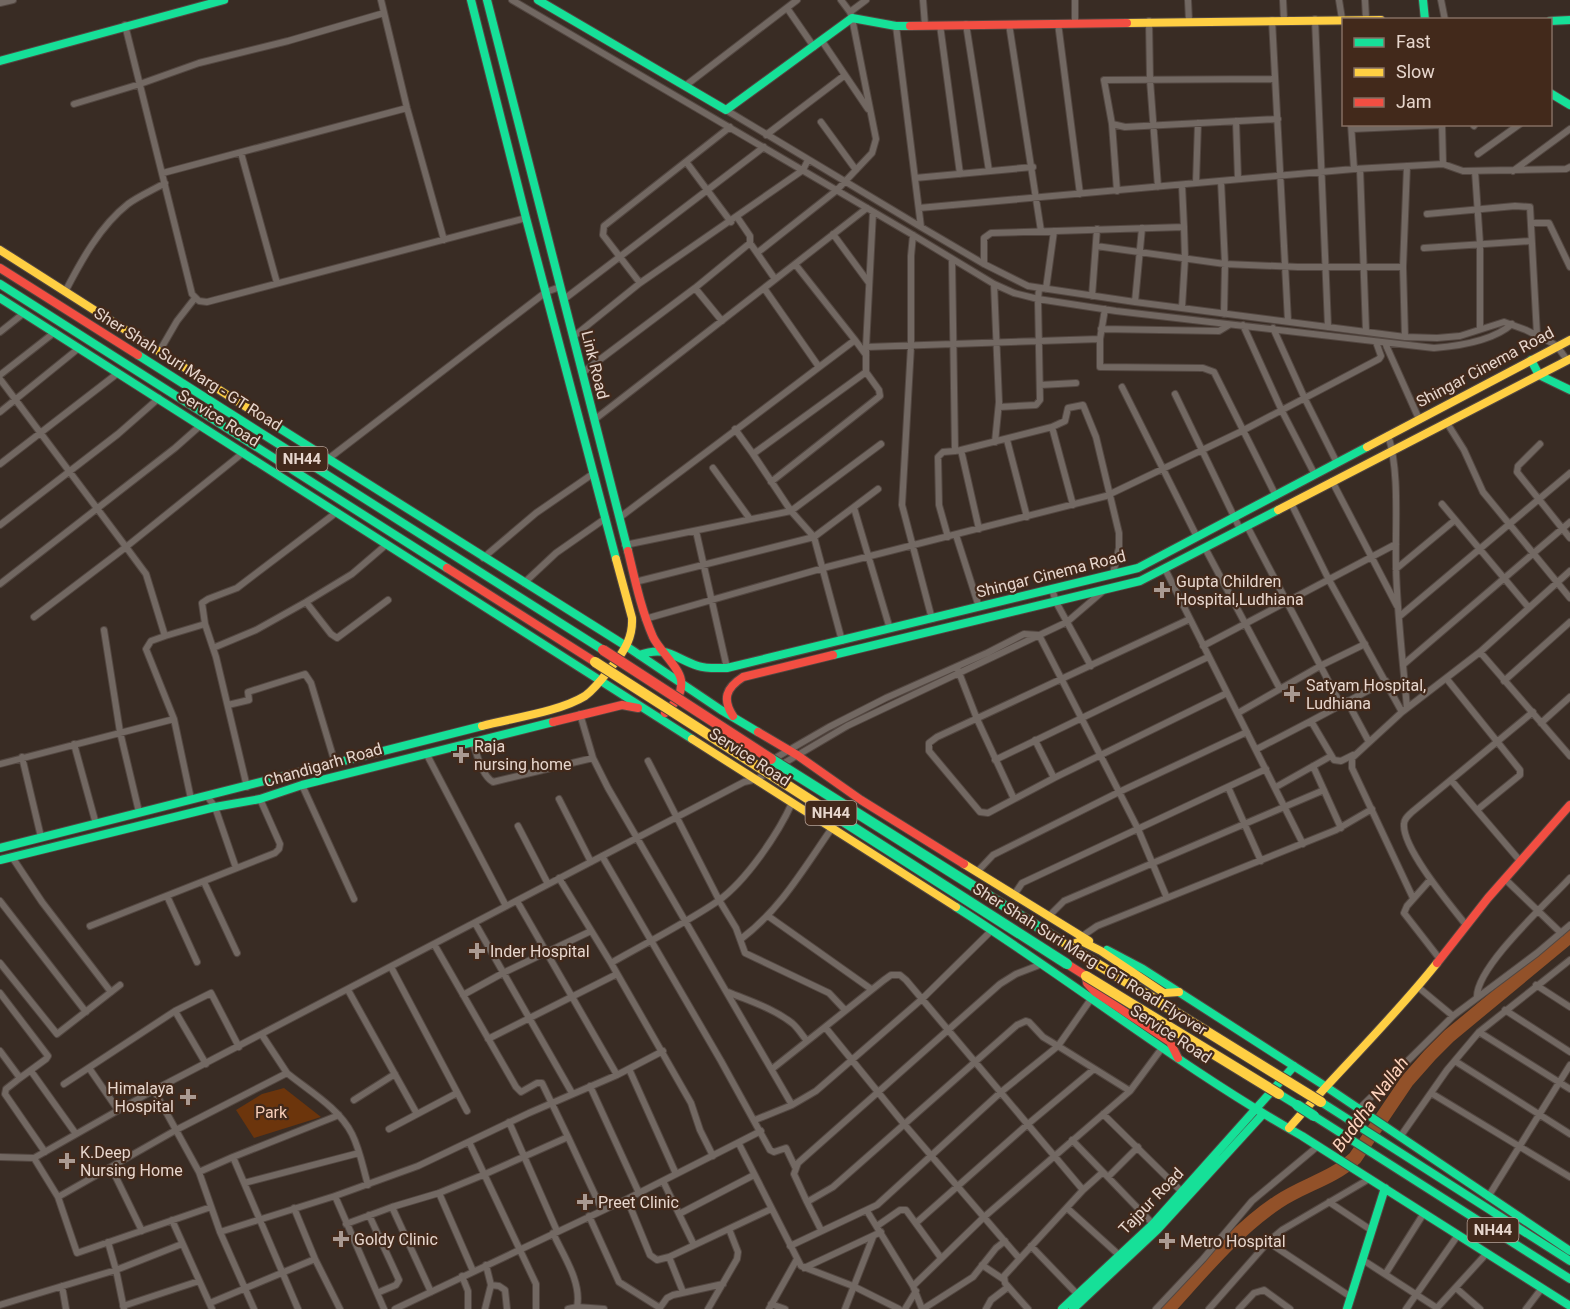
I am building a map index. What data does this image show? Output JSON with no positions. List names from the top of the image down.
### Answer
{
  "streets": {
    "main road": [
      "Link Road",
      "Shingar Cinema Road",
      "Sher Shah Suri Marg - GT Road",
      "Service Road",
      "NH44",
      "Chandigarh Road",
      "Sher Shah Suri Marg - GT Road Flyover",
      "Tajpur Road"
    ]
  },
  "crossings": [
    ["Link Road", "Shingar Cinema Road"],
    ["Link Road", "Service Road"],
    ["Link Road", "Chandigarh Road"],
    ["Shingar Cinema Road", "Service Road"],
    ["Sher Shah Suri Marg - GT Road", "Sher Shah Suri Marg - GT Road Flyover"],
    ["Service Road", "Chandigarh Road"],
    ["Service Road", "Tajpur Road"]
  ],
  "water": ["Buddha Nallah"],
  "parks": ["Park"],
  "places": {
    "health": [
      "Gupta Children Hospital,Ludhiana",
      "Satyam Hospital, Ludhiana",
      "Raja nursing home",
      "Inder Hospital",
      "Himalaya Hospital",
      "K.Deep Nursing Home",
      "Preet Clinic",
      "Goldy Clinic",
      "Metro Hospital"
    ]
  },
  "legend": ["Fast", "Slow", "Jam"]
}
